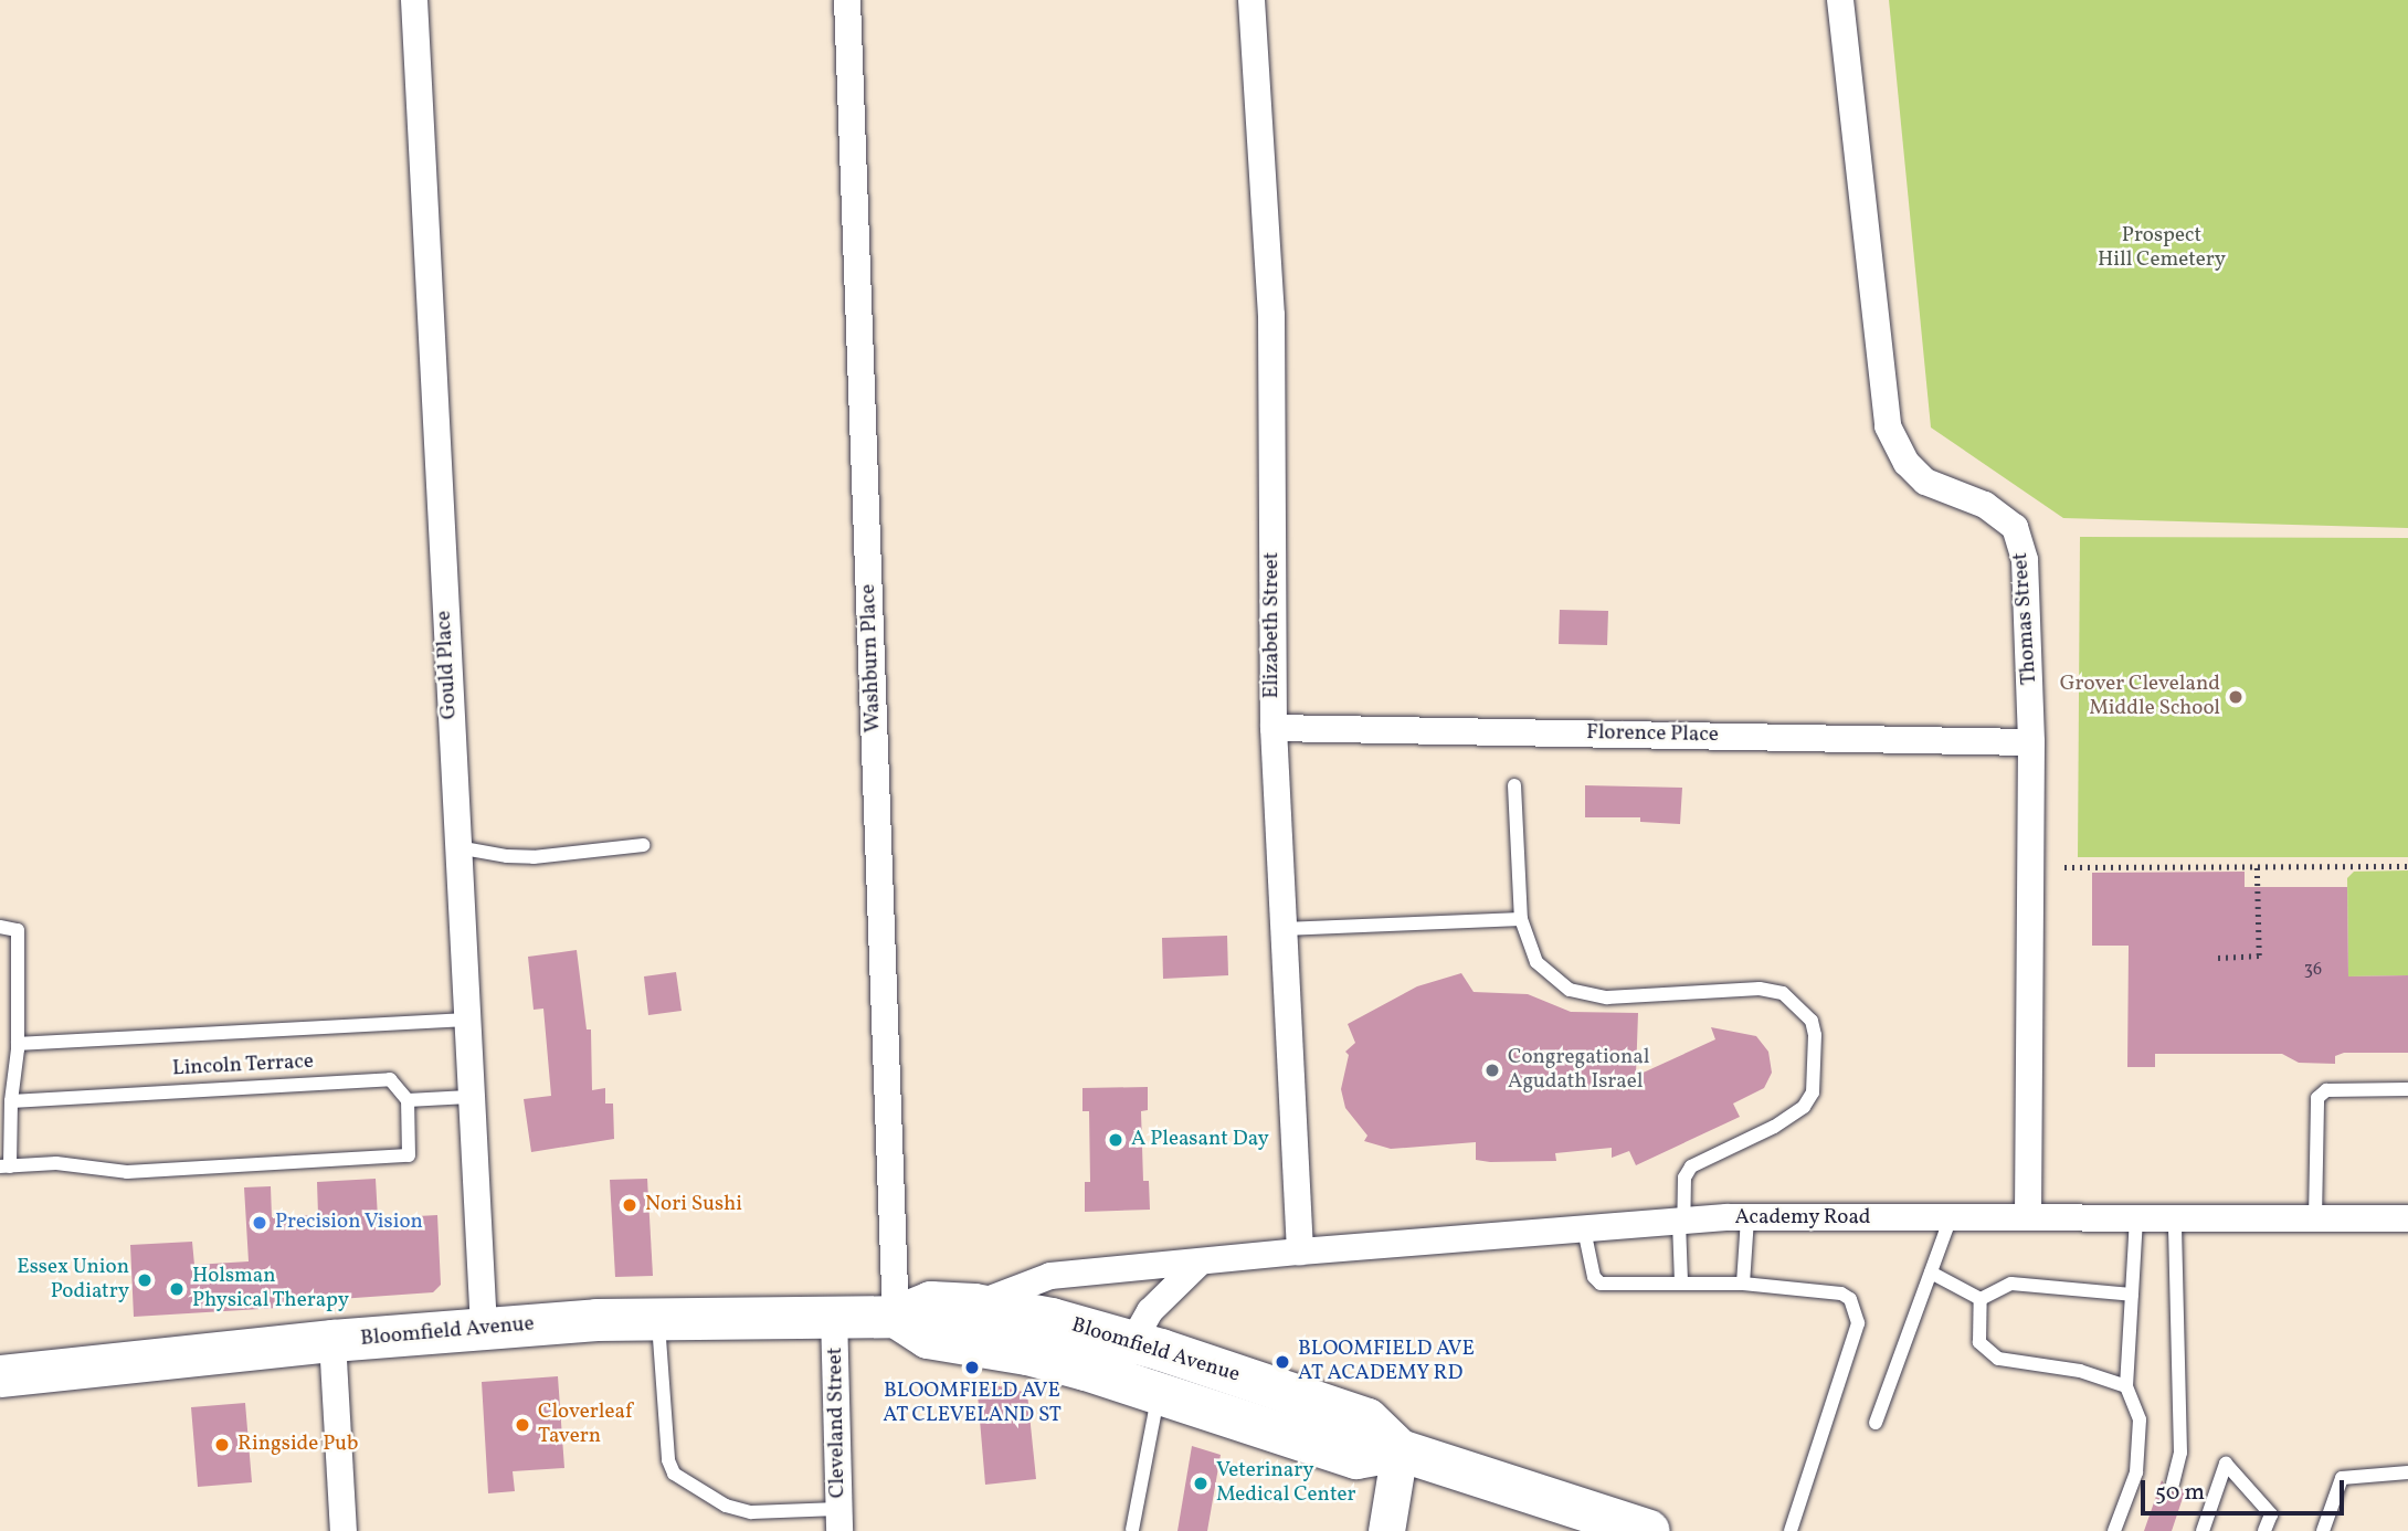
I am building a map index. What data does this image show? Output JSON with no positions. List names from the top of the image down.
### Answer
{
  "streets": {
    "main road": ["Bloomfield Avenue"],
    "street": [
      "Thomas Street",
      "Elizabeth Street",
      "Washburn Place",
      "Gould Place",
      "Florence Place",
      "Academy Road",
      "Cleveland Street"
    ],
    "lane": ["Lincoln Terrace"]
  },
  "crossings": [
    ["Thomas Street", "Florence Place"],
    ["Thomas Street", "Academy Road"],
    ["Elizabeth Street", "Florence Place"],
    ["Elizabeth Street", "Academy Road"],
    ["Washburn Place", "Bloomfield Avenue"],
    ["Gould Place", "Bloomfield Avenue"],
    ["Academy Road", "Bloomfield Avenue"],
    ["Bloomfield Avenue", "Cleveland Street"]
  ],
  "parks": ["Prospect Hill Cemetery"],
  "places": [
    "Grover Cleveland Middle School",
    "Congregational Agudath Israel",
    "A Pleasant Day",
    "Nori Sushi",
    "Precision Vision",
    "Essex Union Podiatry",
    "Holsman Physical Therapy",
    "BLOOMFIELD AVE AT ACADEMY RD",
    "BLOOMFIELD AVE AT CLEVELAND ST",
    "Cloverleaf Tavern",
    "Ringside Pub",
    "Veterinary Medical Center"
  ],
  "house_numbers": ["36"],
  "scale_bar": "50 m"
}
